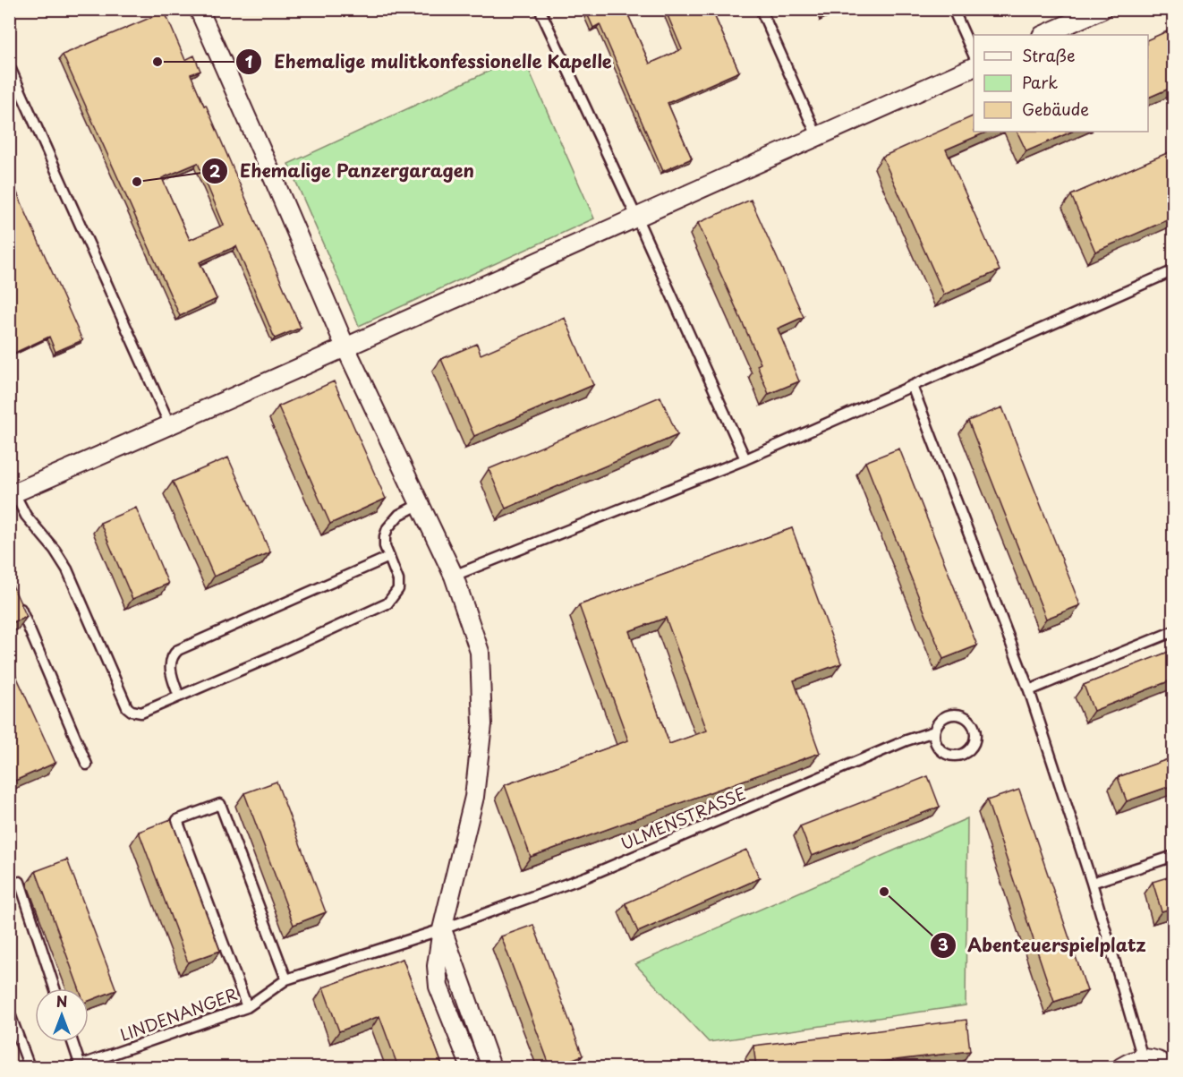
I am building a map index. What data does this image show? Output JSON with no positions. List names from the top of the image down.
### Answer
{
  "streets": {
    "lane": ["ULMENSTRASSE", "LINDENANGER"]
  },
  "crossings": [
    ["ULMENSTRASSE", "LINDENANGER"]
  ],
  "places": ["Ehemalige mulitkonfessionelle Kapelle", "Ehemalige Panzergaragen", "Abenteuerspielplatz"],
  "legend": ["Straße", "Park", "Gebäude"],
  "north": "top"
}
